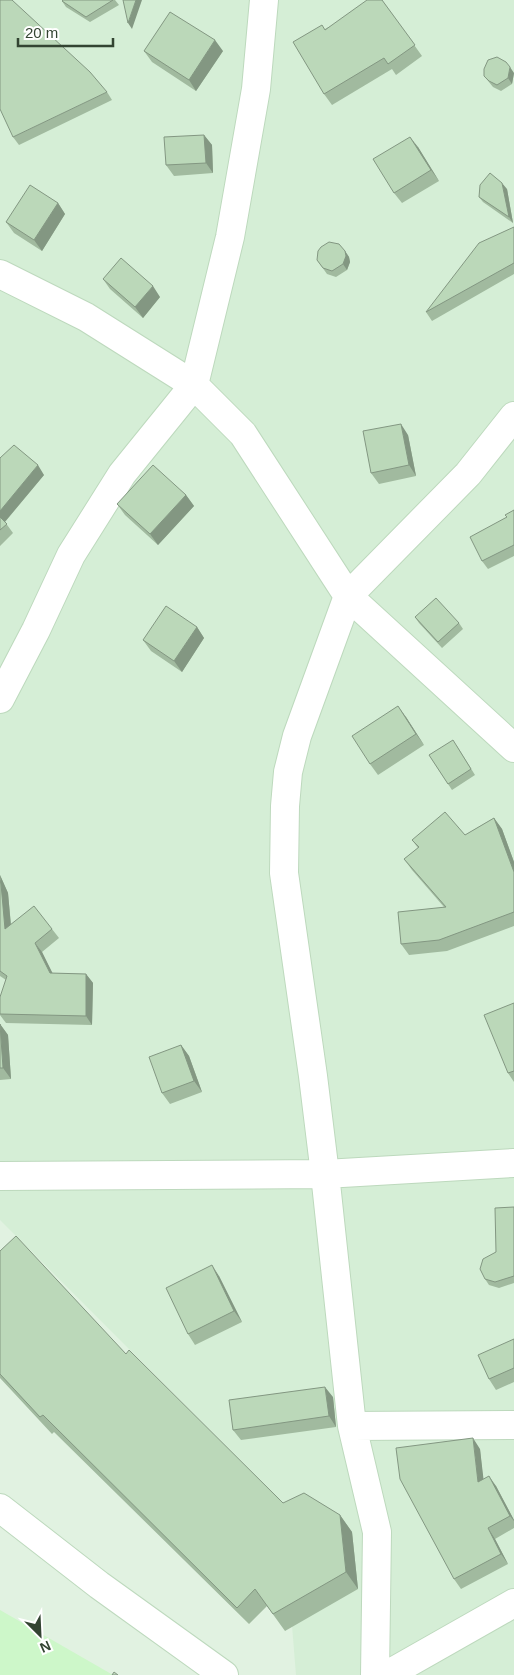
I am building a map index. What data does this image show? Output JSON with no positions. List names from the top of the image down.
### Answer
{
  "scale_bar": "20 m",
  "north": "bottom right"
}
